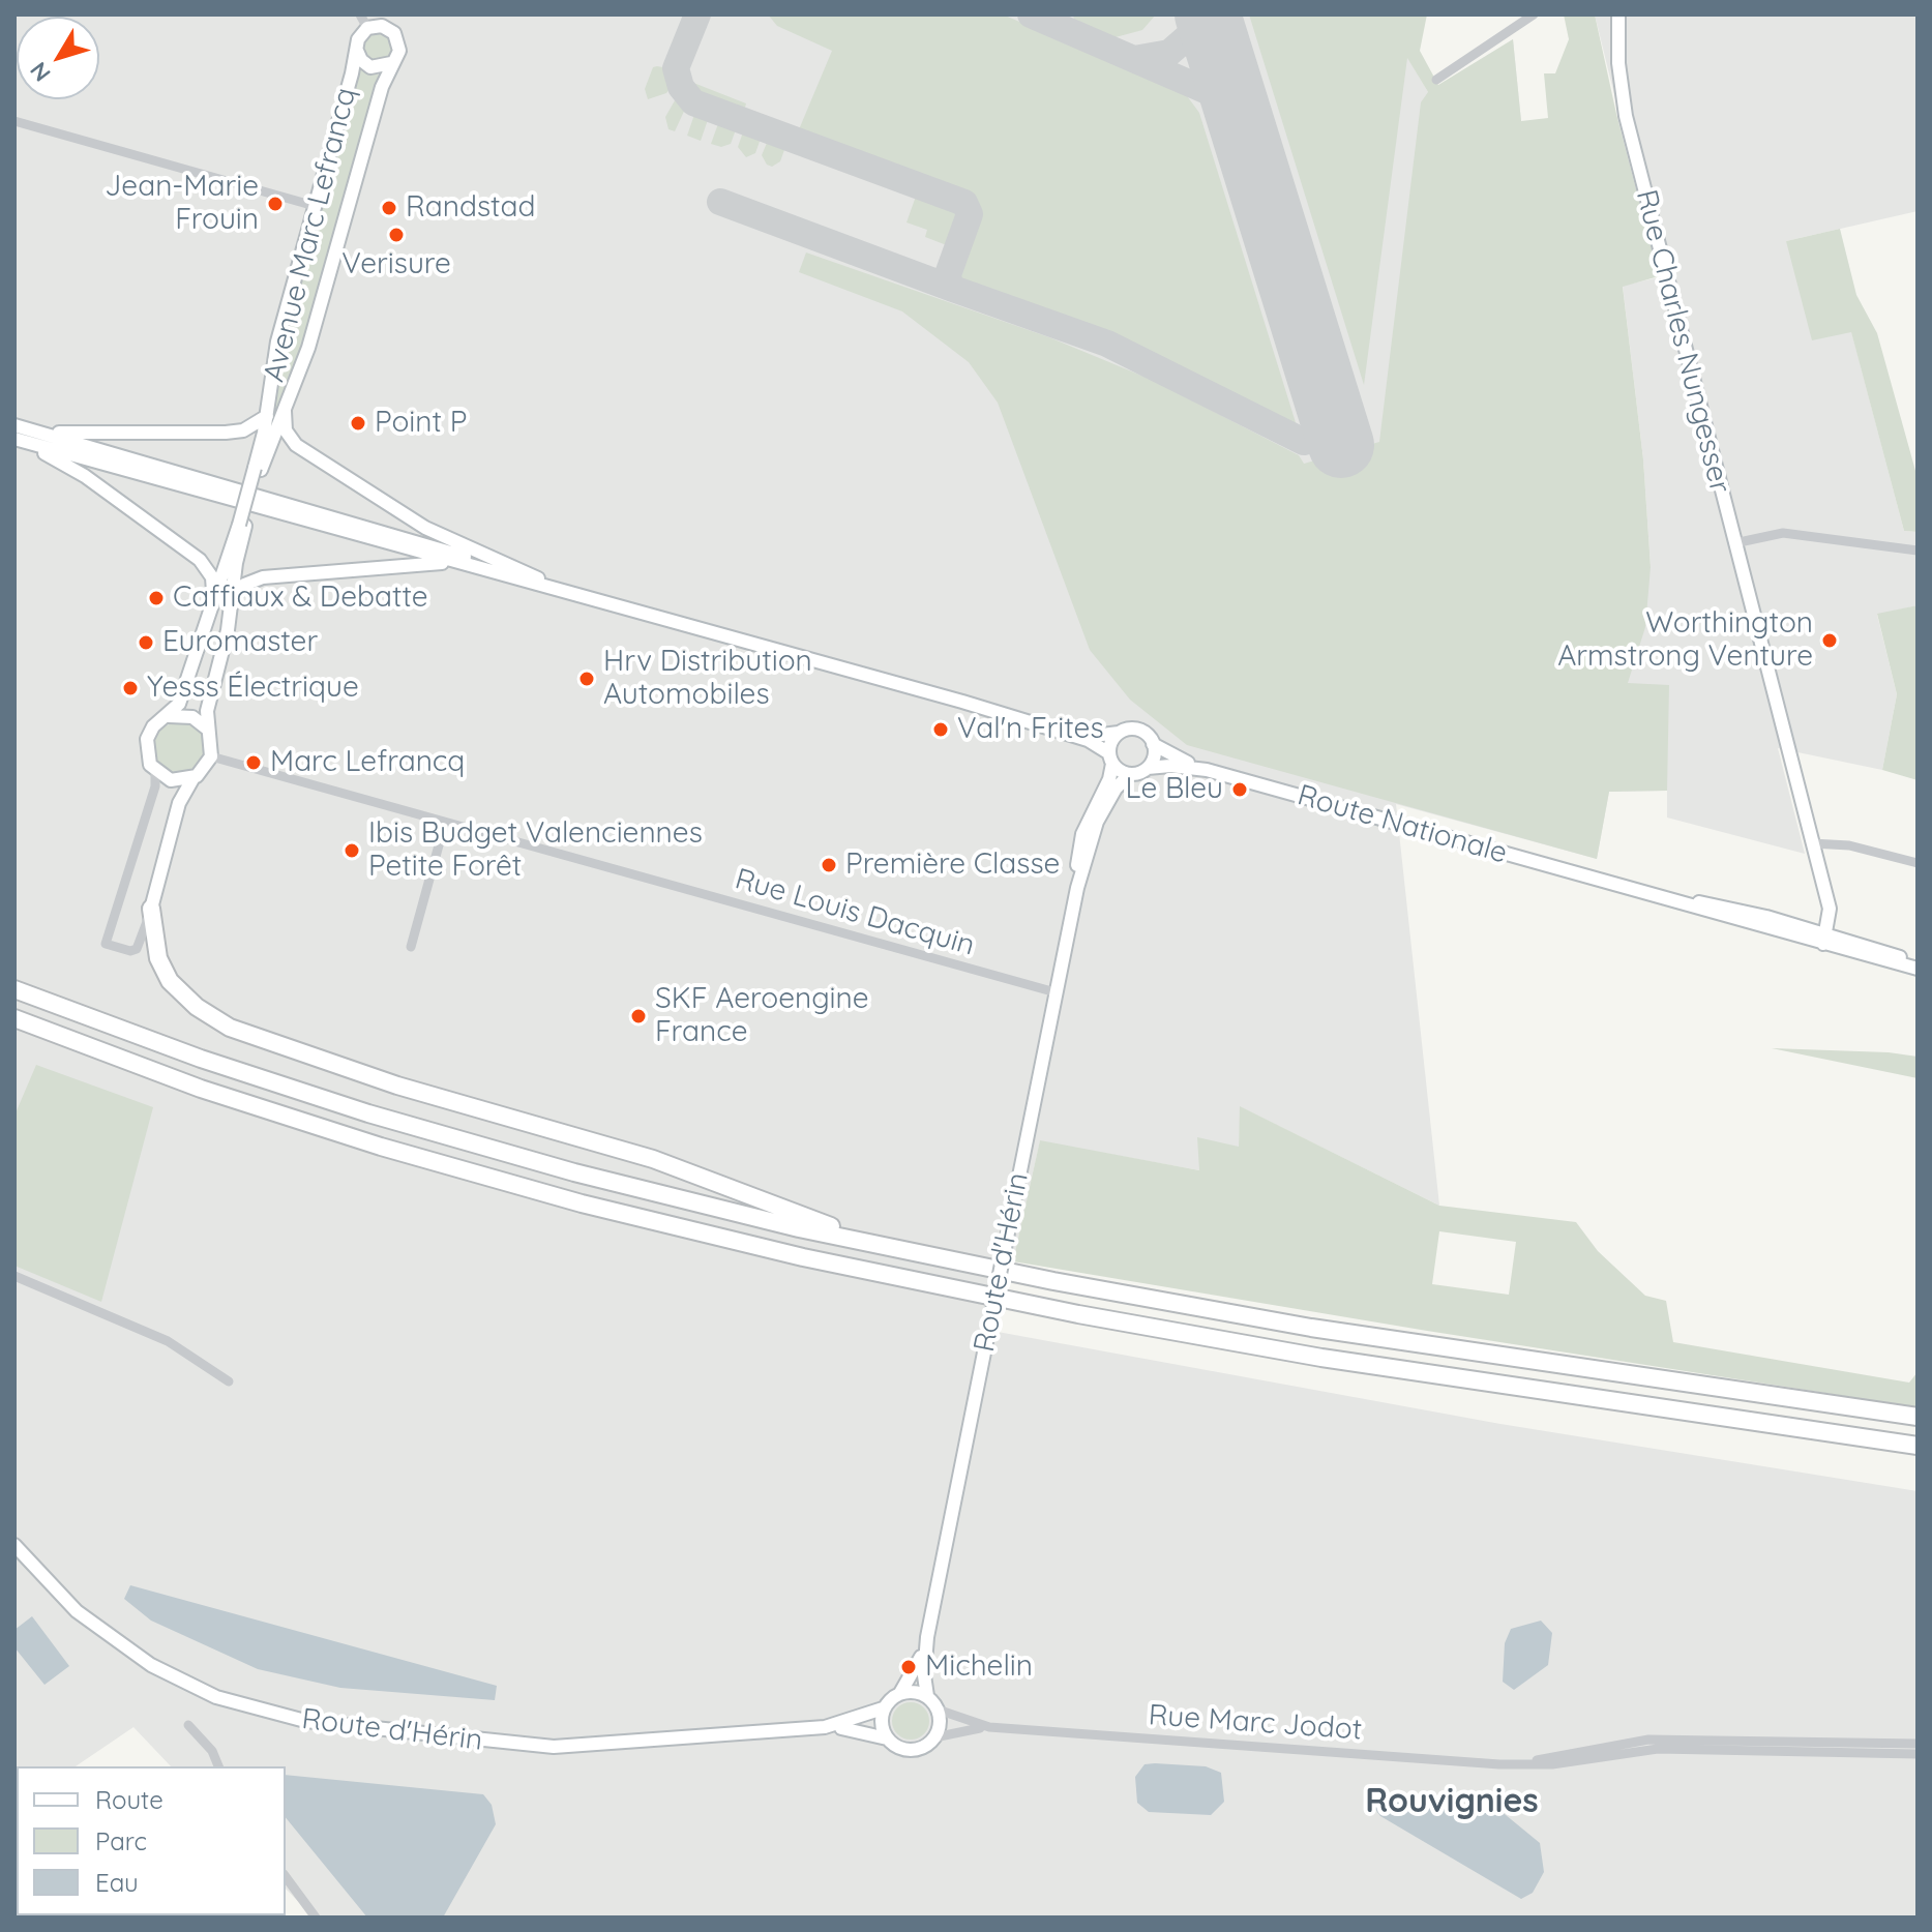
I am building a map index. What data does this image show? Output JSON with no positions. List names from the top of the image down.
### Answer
{
  "streets": {
    "street": [
      "Avenue Marc Lefrancq",
      "Rue Charles Nungesser",
      "Route Nationale",
      "Rue Louis Dacquin",
      "Route d'Hérin",
      "Rue Marc Jodot"
    ]
  },
  "crossings": [
    ["Rue Charles Nungesser", "Route Nationale"],
    ["Route Nationale", "Route d'Hérin"],
    ["Rue Louis Dacquin", "Route d'Hérin"],
    ["Route d'Hérin", "Rue Marc Jodot"]
  ],
  "districts": ["Rouvignies"],
  "places": [
    "Jean-Marie Frouin",
    "Randstad",
    "Verisure",
    "Point P",
    "Caffiaux & Debatte",
    "Worthington Armstrong Venture",
    "Euromaster",
    "Hrv Distribution Automobiles",
    "Yesss Électrique",
    "Val'n Frites",
    "Marc Lefrancq",
    "Le Bleu",
    "Ibis Budget Valenciennes Petite Forêt",
    "Première Classe",
    "SKF Aeroengine France",
    "Michelin"
  ],
  "legend": ["Route", "Parc", "Eau"],
  "north": "bottom left"
}
